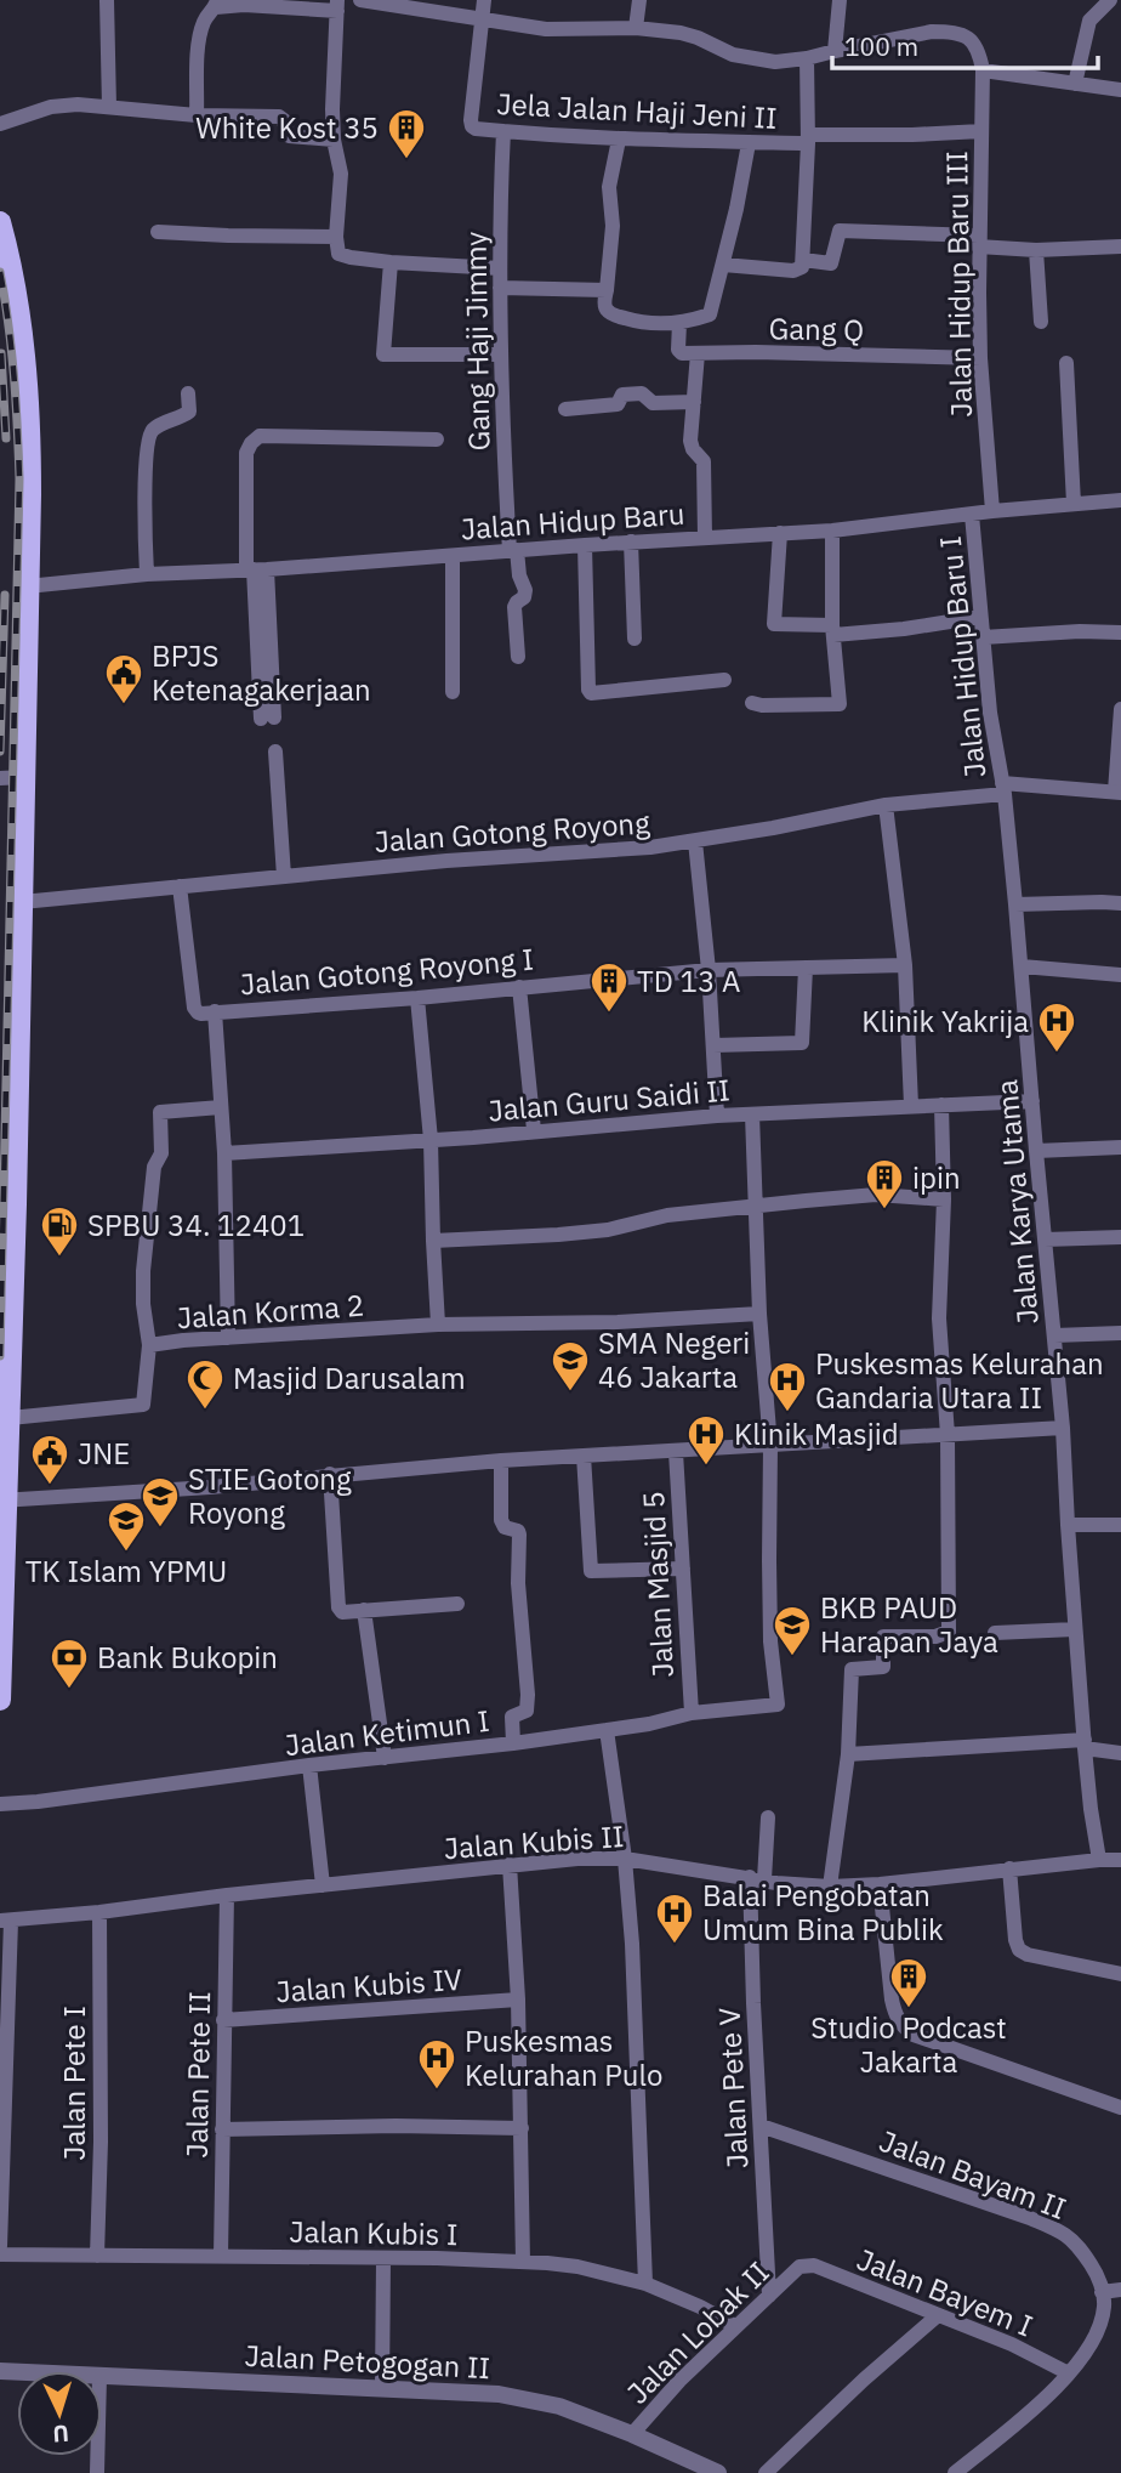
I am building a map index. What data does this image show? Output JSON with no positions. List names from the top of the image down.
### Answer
{
  "streets": {
    "street": [
      "Jela Jalan Haji Jeni II",
      "Jalan Hidup Baru III",
      "Gang Q",
      "Gang Haji Jimmy",
      "Jalan Hidup Baru",
      "Jalan Hidup Baru I",
      "Jalan Gotong Royong",
      "Jalan Gotong Royong I",
      "Jalan Guru Saidi II",
      "Jalan Karya Utama",
      "Jalan Korma 2",
      "Jalan Masjid 5",
      "Jalan Ketimun I",
      "Jalan Kubis II",
      "Jalan Kubis IV",
      "Jalan Pete II",
      "Jalan Pete I",
      "Jalan Pete V",
      "Jalan Bayam II",
      "Jalan Kubis I",
      "Jalan Bayem I",
      "Jalan Lobak II",
      "Jalan Petogogan II"
    ]
  },
  "crossings": [
    ["Jela Jalan Haji Jeni II", "Jalan Hidup Baru III"],
    ["Jela Jalan Haji Jeni II", "Gang Haji Jimmy"],
    ["Jalan Hidup Baru III", "Gang Q"],
    ["Jalan Hidup Baru III", "Jalan Hidup Baru"],
    ["Gang Haji Jimmy", "Jalan Hidup Baru"],
    ["Jalan Hidup Baru", "Jalan Hidup Baru I"],
    ["Jalan Hidup Baru I", "Jalan Gotong Royong"],
    ["Jalan Hidup Baru I", "Jalan Karya Utama"],
    ["Jalan Gotong Royong", "Jalan Gotong Royong I"],
    ["Jalan Gotong Royong", "Jalan Karya Utama"],
    ["Jalan Guru Saidi II", "Jalan Korma 2"],
    ["Jalan Guru Saidi II", "Jalan Ketimun I"],
    ["Jalan Karya Utama", "Jalan Kubis II"],
    ["Jalan Masjid 5", "Jalan Ketimun I"],
    ["Jalan Kubis II", "Jalan Pete II"],
    ["Jalan Kubis II", "Jalan Pete I"],
    ["Jalan Kubis II", "Jalan Pete V"],
    ["Jalan Kubis IV", "Jalan Pete II"],
    ["Jalan Pete II", "Jalan Kubis I"],
    ["Jalan Pete I", "Jalan Kubis I"],
    ["Jalan Pete V", "Jalan Bayam II"],
    ["Jalan Pete V", "Jalan Lobak II"],
    ["Jalan Kubis I", "Jalan Lobak II"],
    ["Jalan Bayem I", "Jalan Lobak II"],
    ["Jalan Lobak II", "Jalan Petogogan II"]
  ],
  "places": {
    "building": [
      "White Kost 35",
      "TD 13 A",
      "ipin",
      "Studio Podcast Jakarta"
    ],
    "public building": ["BPJS Ketenagakerjaan", "JNE"],
    "hospital": [
      "Klinik Yakrija",
      "Puskesmas Kelurahan Gandaria Utara II",
      "Klinik Masjid",
      "Balai Pengobatan Umum Bina Publik",
      "Puskesmas Kelurahan Pulo"
    ],
    "fuel station": ["SPBU 34. 12401"],
    "school or university": [
      "SMA Negeri 46 Jakarta",
      "STIE Gotong Royong",
      "TK Islam YPMU",
      "BKB PAUD Harapan Jaya"
    ],
    "mosque": ["Masjid Darusalam"],
    "bank": ["Bank Bukopin"]
  },
  "scale_bar": "100 m",
  "north": "bottom"
}
